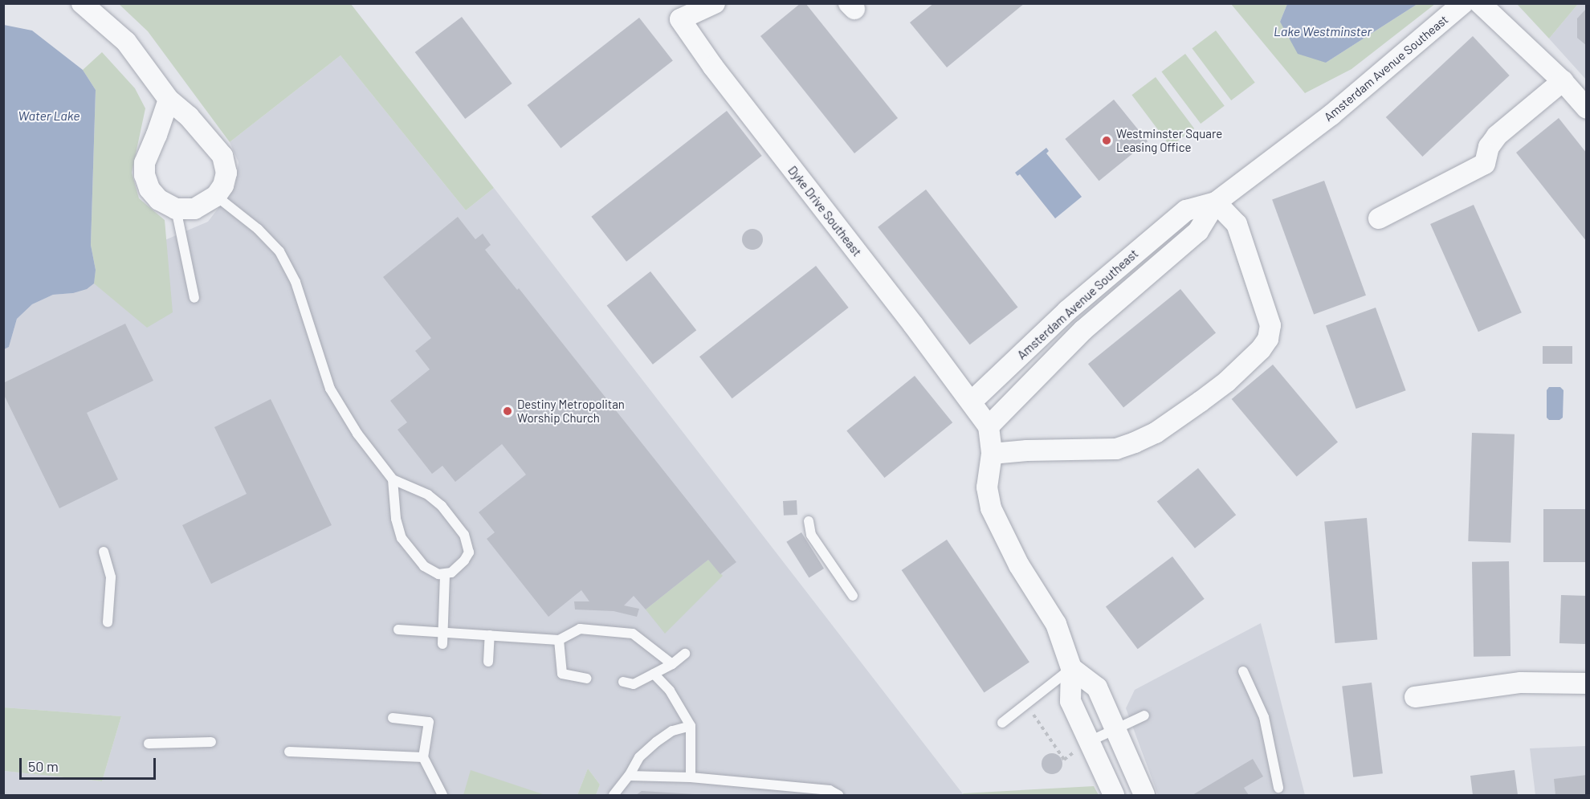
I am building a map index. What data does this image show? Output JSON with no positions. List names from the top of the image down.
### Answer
{
  "streets": {
    "street": ["Amsterdam Avenue Southeast", "Dyke Drive Southeast"]
  },
  "crossings": [
    ["Amsterdam Avenue Southeast", "Dyke Drive Southeast"]
  ],
  "water": ["Lake Westminster", "Water Lake"],
  "places": ["Westminster Square Leasing Office", "Destiny Metropolitan Worship Church"],
  "scale_bar": "50 m"
}
